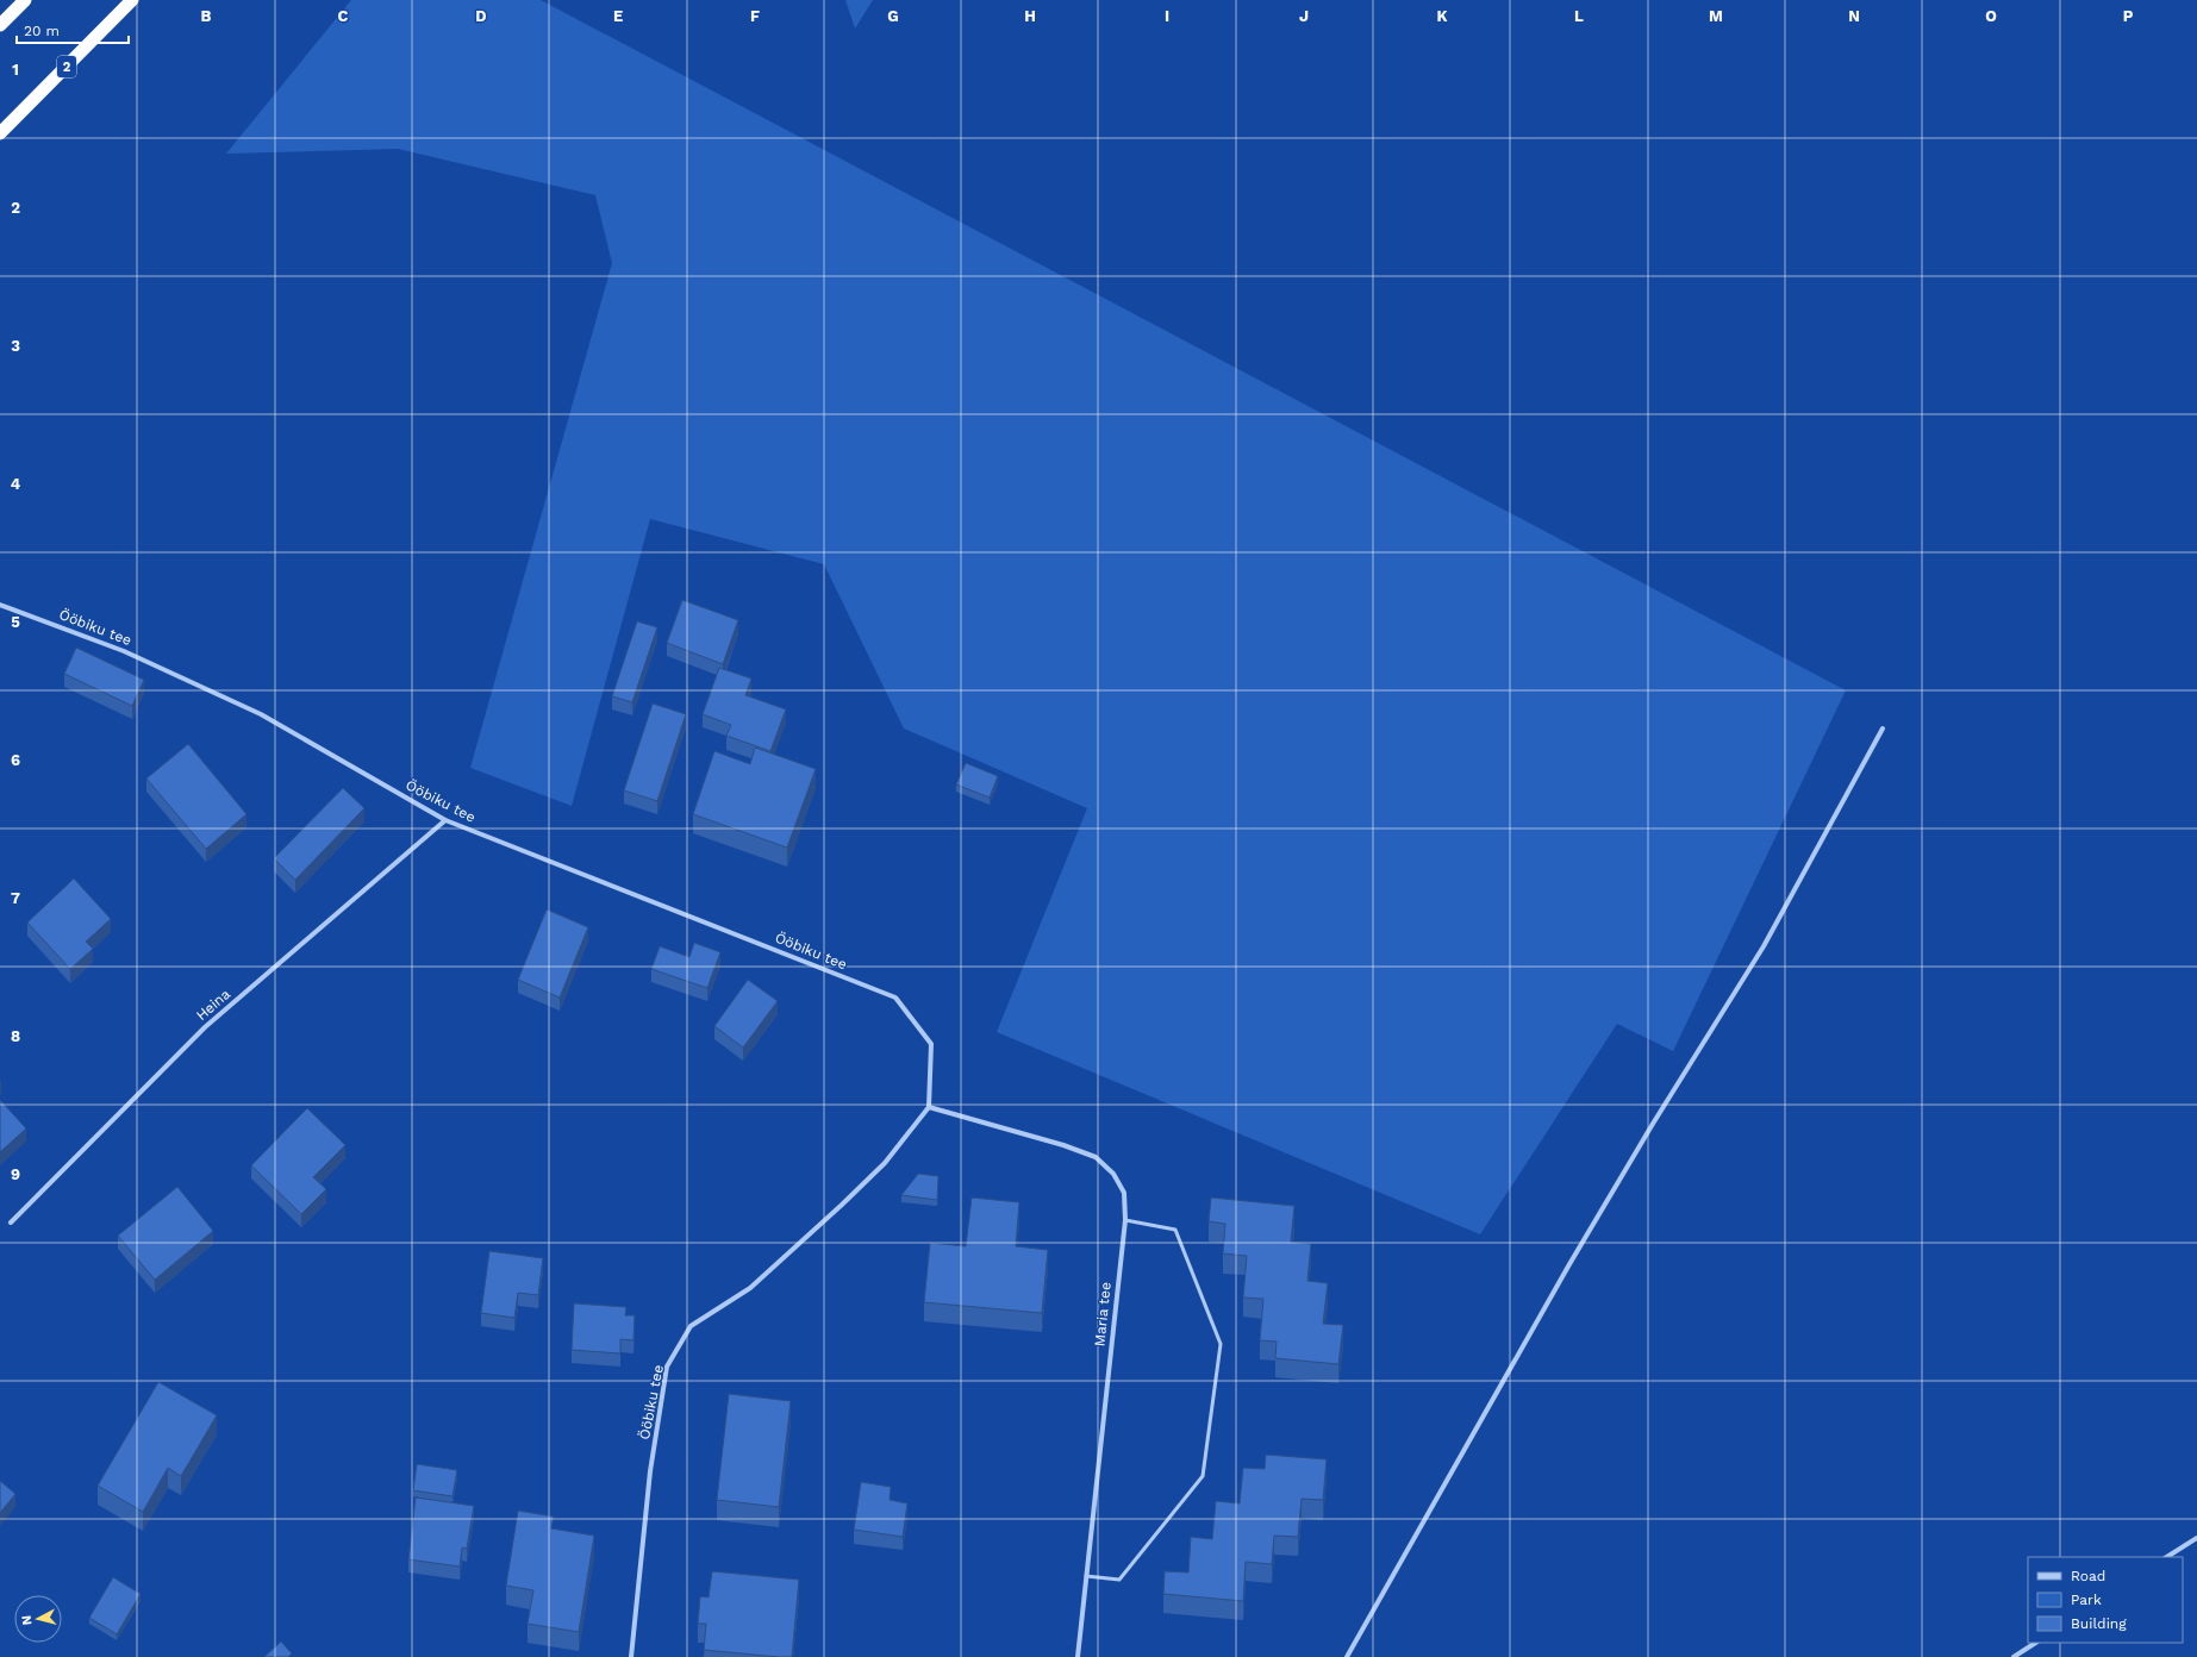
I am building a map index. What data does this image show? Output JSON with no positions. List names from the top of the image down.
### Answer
{
  "streets": {
    "highway": ["2"],
    "street": ["Ööbiku tee", "Heina", "Maria tee"]
  },
  "crossings": [
    ["Ööbiku tee", "Heina"],
    ["Ööbiku tee", "Maria tee"]
  ],
  "legend": ["Road", "Park", "Building"],
  "scale_bar": "20 m",
  "north": "left",
  "grid": {
    "columns": [
      "B",
      "C",
      "D",
      "E",
      "F",
      "G",
      "H",
      "I",
      "J",
      "K",
      "L",
      "M",
      "N",
      "O",
      "P"
    ],
    "rows": [
      "1",
      "2",
      "3",
      "4",
      "5",
      "6",
      "7",
      "8",
      "9"
    ]
  }
}
